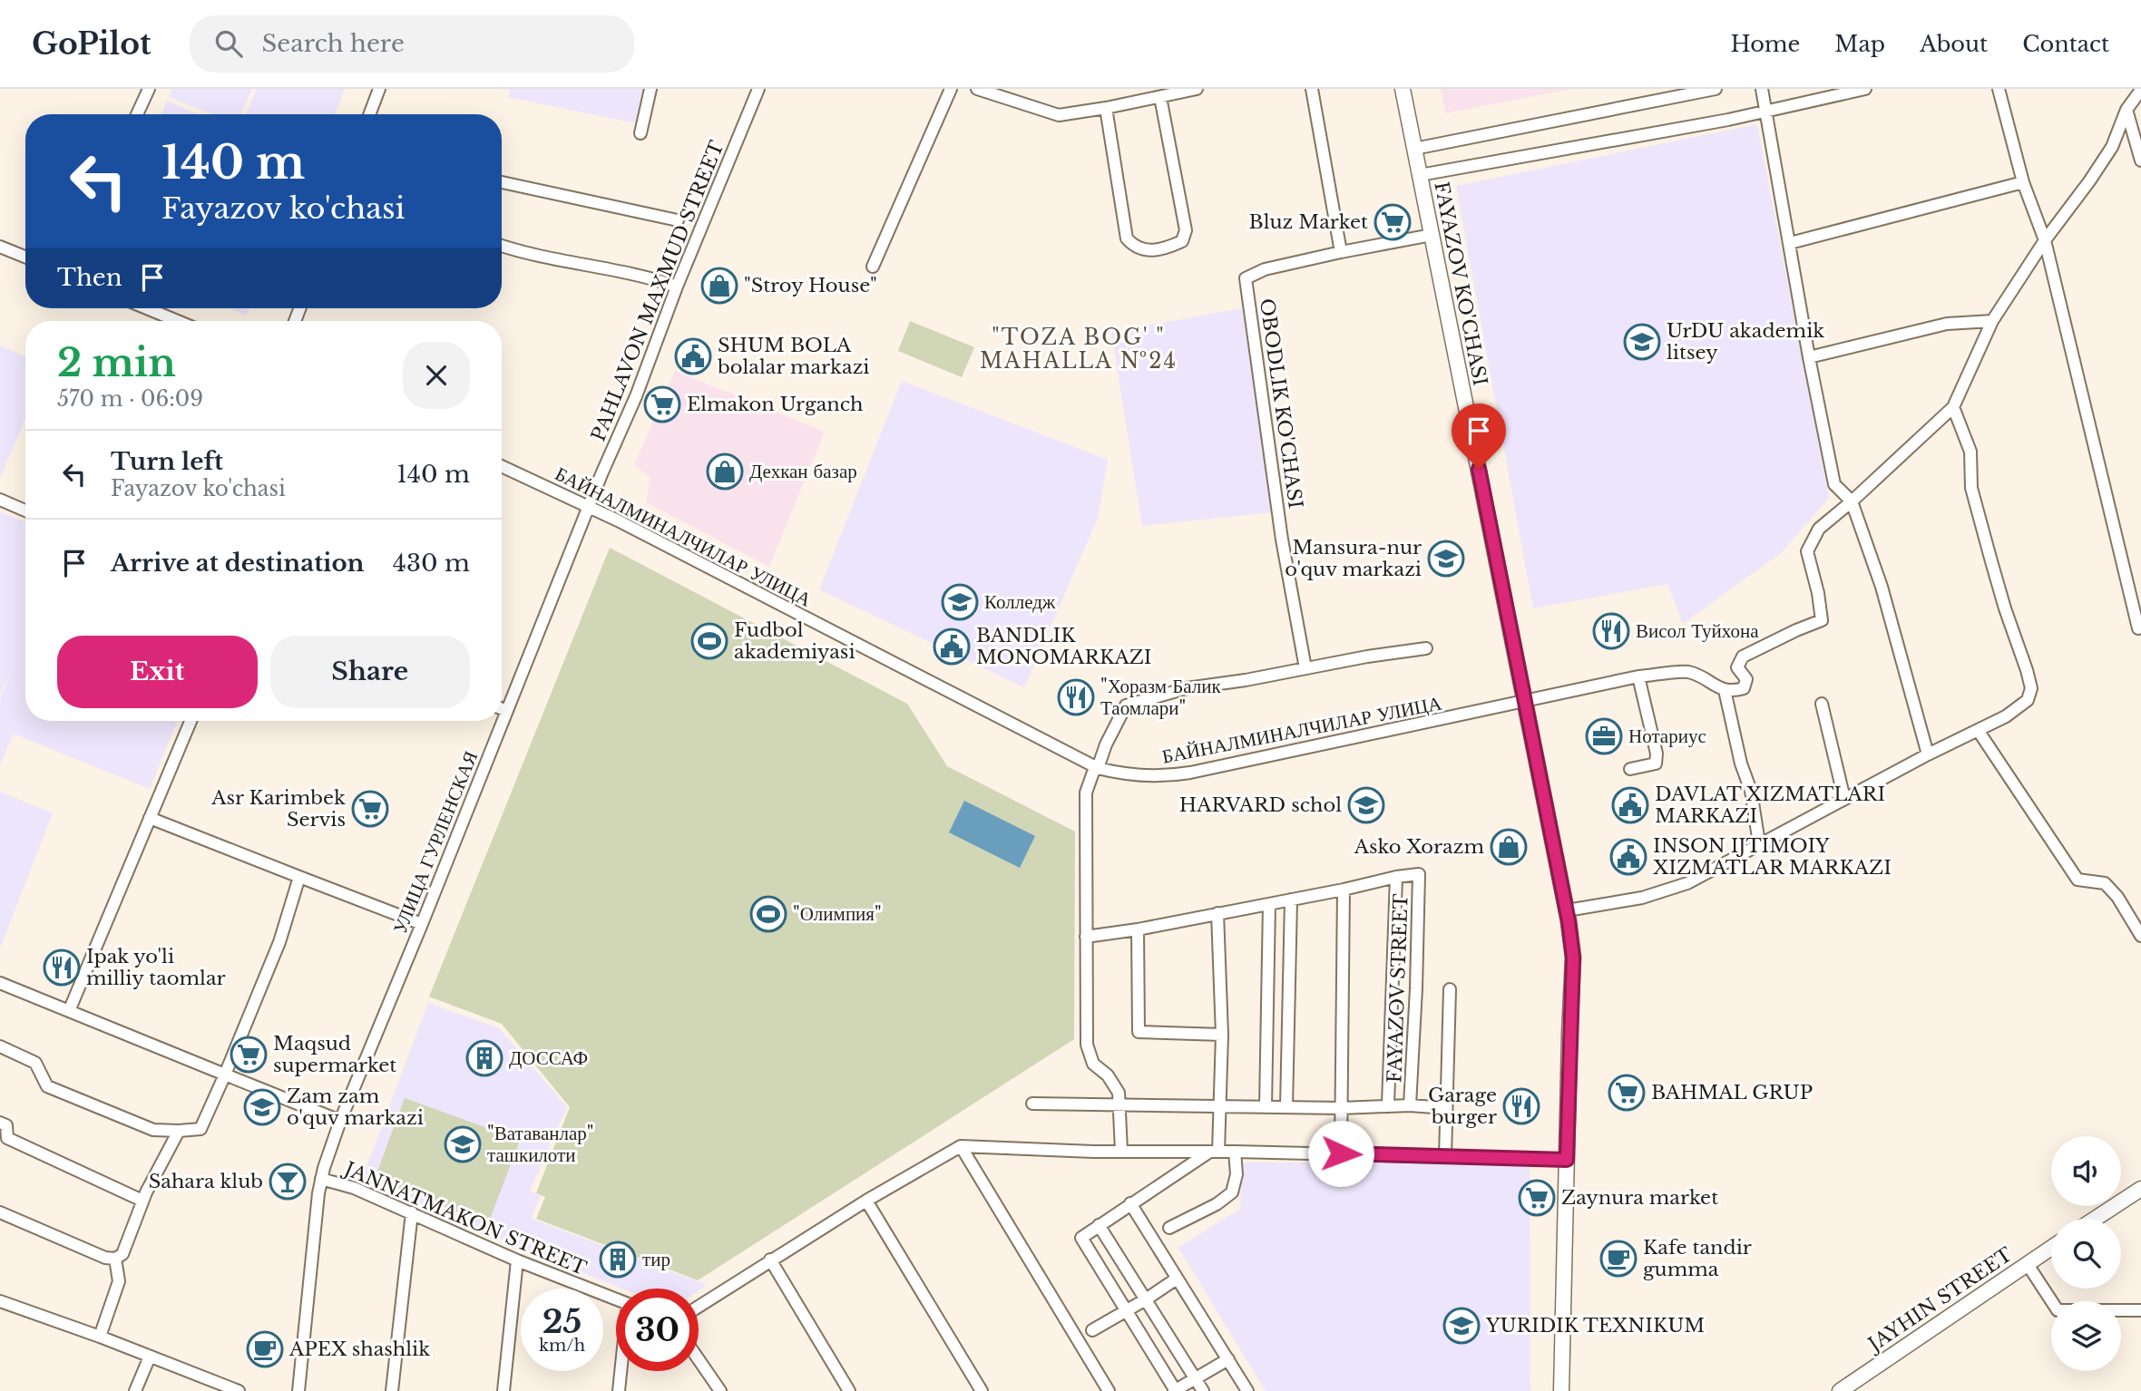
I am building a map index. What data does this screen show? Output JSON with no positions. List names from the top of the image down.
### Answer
{
  "streets": {
    "main road": ["FAYAZOV KO'CHASI", "JAYHIN STREET"],
    "street": [
      "PAHLAVON MAXMUD STREET",
      "OBODLIK KO'CHASI",
      "БАЙНАЛМИНАЛЧИЛАР УЛИЦА",
      "УЛИЦА ГУРЛЕНСКАЯ",
      "FAYAZOV STREET",
      "JANNATMAKON STREET"
    ]
  },
  "crossings": [
    ["FAYAZOV KO'CHASI", "OBODLIK KO'CHASI"],
    ["FAYAZOV KO'CHASI", "БАЙНАЛМИНАЛЧИЛАР УЛИЦА"],
    ["PAHLAVON MAXMUD STREET", "БАЙНАЛМИНАЛЧИЛАР УЛИЦА"],
    ["PAHLAVON MAXMUD STREET", "УЛИЦА ГУРЛЕНСКАЯ"],
    ["БАЙНАЛМИНАЛЧИЛАР УЛИЦА", "УЛИЦА ГУРЛЕНСКАЯ"],
    ["УЛИЦА ГУРЛЕНСКАЯ", "JANNATMAKON STREET"]
  ],
  "districts": ["\"TOZA BOG' \" MAHALLA №24"],
  "places": {
    "supermarket": [
      "Bluz Market",
      "Elmakon Urganch",
      "Asr Karimbek Servis",
      "Maqsud supermarket",
      "BAHMAL GRUP",
      "Zaynura market"
    ],
    "shop": ["\"Stroy House\"", "Дехкан базар", "Asko Xorazm"],
    "school or university": [
      "UrDU akademik litsey",
      "Mansura-nur o'quv markazi",
      "Колледж",
      "HARVARD schol",
      "Zam zam o'quv markazi",
      "\"Ватаванлар\" ташкилоти",
      "YURIDIK TEXNIKUM"
    ],
    "public building": [
      "SHUM BOLA bolalar markazi",
      "BANDLIK MONOMARKAZI",
      "DAVLAT XIZMATLARI MARKAZI",
      "INSON IJTIMOIY XIZMATLAR MARKAZI"
    ],
    "restaurant": [
      "Висол Туйхона",
      "\"Хоразм Балик Таомлари\"",
      "Ipak yo'li milliy taomlar",
      "Garage burger"
    ],
    "sports": ["Fudbol akademiyasi", "\"Олимпия\""],
    "office": ["Нотариус"],
    "building": ["ДОССАФ", "тир"],
    "bar": ["Sahara klub"],
    "cafe": ["Kafe tandir gumma", "APEX shashlik"]
  },
  "page": {
    "header": "GoPilot",
    "search": "Search here",
    "nav": [
      "Home",
      "Map",
      "About",
      "Contact"
    ],
    "turn": ["140 m", "Fayazov ko'chasi"],
    "then": "Then",
    "heading": ["2 min", "570 m · 06:09"],
    "list": [
      {
        "name": "Turn left",
        "note": "Fayazov ko'chasi",
        "value": "140 m"
      },
      {
        "name": "Arrive at destination",
        "value": "430 m"
      }
    ],
    "buttons": ["Exit", "Share"],
    "speed": "25 km/h",
    "limit": "30"
  }
}
